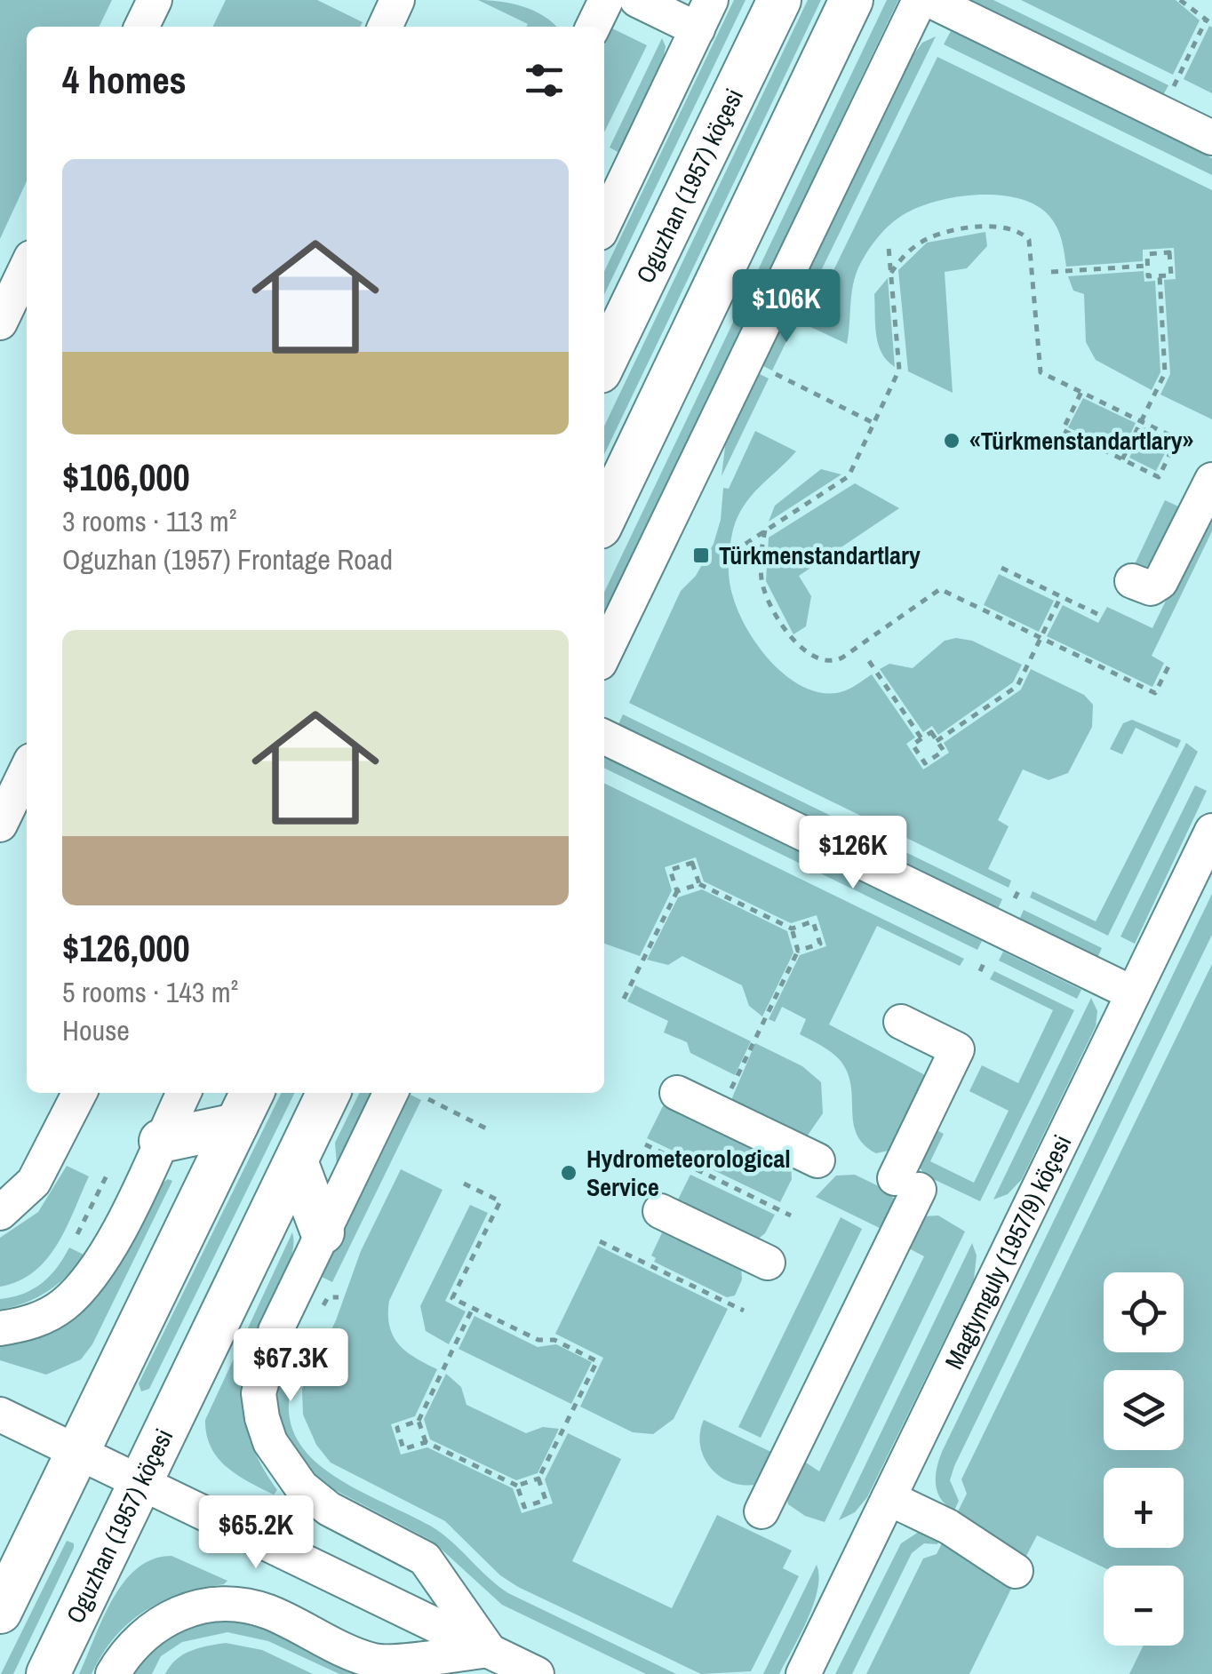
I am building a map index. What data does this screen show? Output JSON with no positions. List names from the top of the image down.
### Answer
{
  "streets": {
    "main road": ["Oguzhan (1957) köçesi"],
    "street": ["Magtymguly (1957/9) köçesi"]
  },
  "places": {
    "other": ["«Türkmenstandartlary»", "Hydrometeorological Service"],
    "transit": ["Türkmenstandartlary"]
  },
  "page": {
    "heading": "4 homes",
    "list": [
      {
        "name": "$106,000",
        "note": "3 rooms · 113 m² · Oguzhan (1957) Frontage Road"
      },
      {
        "name": "$126,000",
        "note": "5 rooms · 143 m² · House"
      }
    ],
    "price": [
      "$106K",
      "$126K",
      "$67.3K",
      "$65.2K"
    ],
    "map_buttons": ["+", "−"]
  }
}
